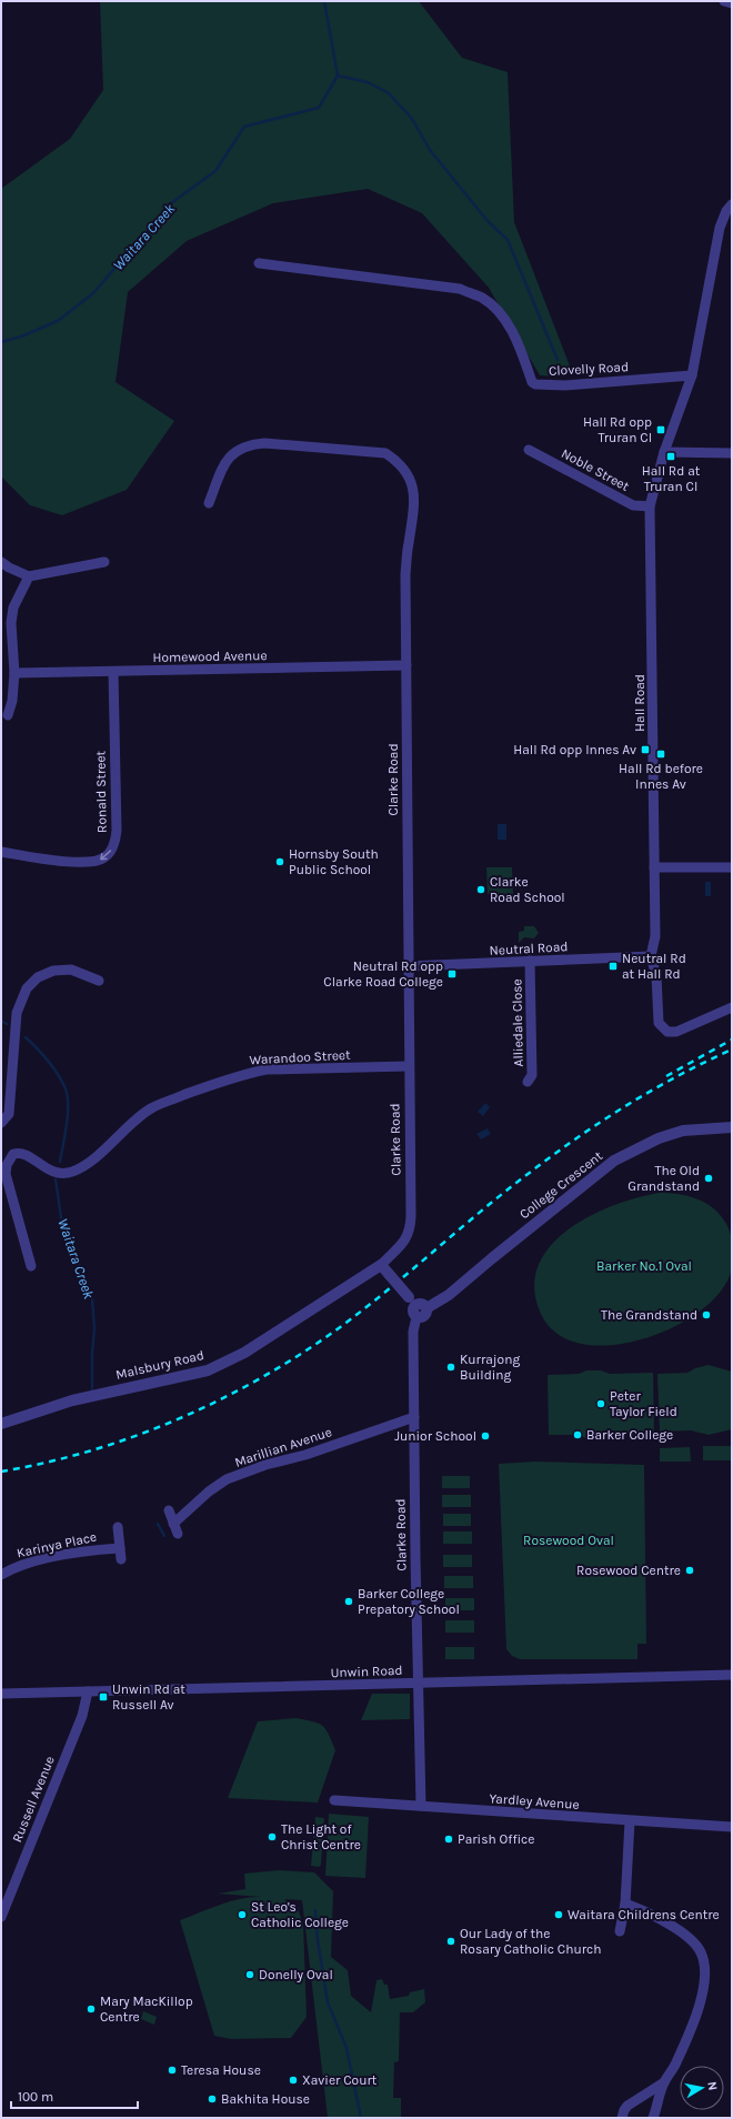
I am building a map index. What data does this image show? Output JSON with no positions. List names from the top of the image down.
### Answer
{
  "streets": {
    "street": [
      "Clovelly Road",
      "Noble Street",
      "Homewood Avenue",
      "Hall Road",
      "Clarke Road",
      "Ronald Street",
      "Neutral Road",
      "Alliedale Close",
      "Warandoo Street",
      "College Crescent",
      "Malsbury Road",
      "Marillian Avenue",
      "Karinya Place",
      "Unwin Road",
      "Russell Avenue",
      "Yardley Avenue"
    ]
  },
  "crossings": [
    ["Clovelly Road", "Hall Road"],
    ["Noble Street", "Hall Road"],
    ["Homewood Avenue", "Clarke Road"],
    ["Homewood Avenue", "Ronald Street"],
    ["Hall Road", "Neutral Road"],
    ["Clarke Road", "Neutral Road"],
    ["Clarke Road", "Warandoo Street"],
    ["Clarke Road", "College Crescent"],
    ["Clarke Road", "Malsbury Road"],
    ["Clarke Road", "Marillian Avenue"],
    ["Clarke Road", "Unwin Road"],
    ["Clarke Road", "Yardley Avenue"],
    ["Neutral Road", "Alliedale Close"],
    ["Unwin Road", "Russell Avenue"]
  ],
  "water": ["Waitara Creek"],
  "parks": ["Barker No.1 Oval", "Rosewood Oval"],
  "places": {
    "transit": [
      "Hall Rd opp Truran Cl",
      "Hall Rd at Truran Cl",
      "Hall Rd opp Innes Av",
      "Hall Rd before Innes Av",
      "Neutral Rd at Hall Rd",
      "Neutral Rd opp Clarke Road College",
      "Unwin Rd at Russell Av"
    ],
    "other": [
      "Hornsby South Public School",
      "Clarke Road School",
      "The Old Grandstand",
      "The Grandstand",
      "Kurrajong Building",
      "Peter Taylor Field",
      "Barker College",
      "Junior School",
      "Rosewood Centre",
      "Barker College Prepatory School",
      "The Light of Christ Centre",
      "Parish Office",
      "St Leo's Catholic College",
      "Waitara Childrens Centre",
      "Our Lady of the Rosary Catholic Church",
      "Donelly Oval",
      "Mary MacKillop Centre",
      "Teresa House",
      "Xavier Court",
      "Bakhita House"
    ]
  },
  "scale_bar": "100 m",
  "north": "right"
}
